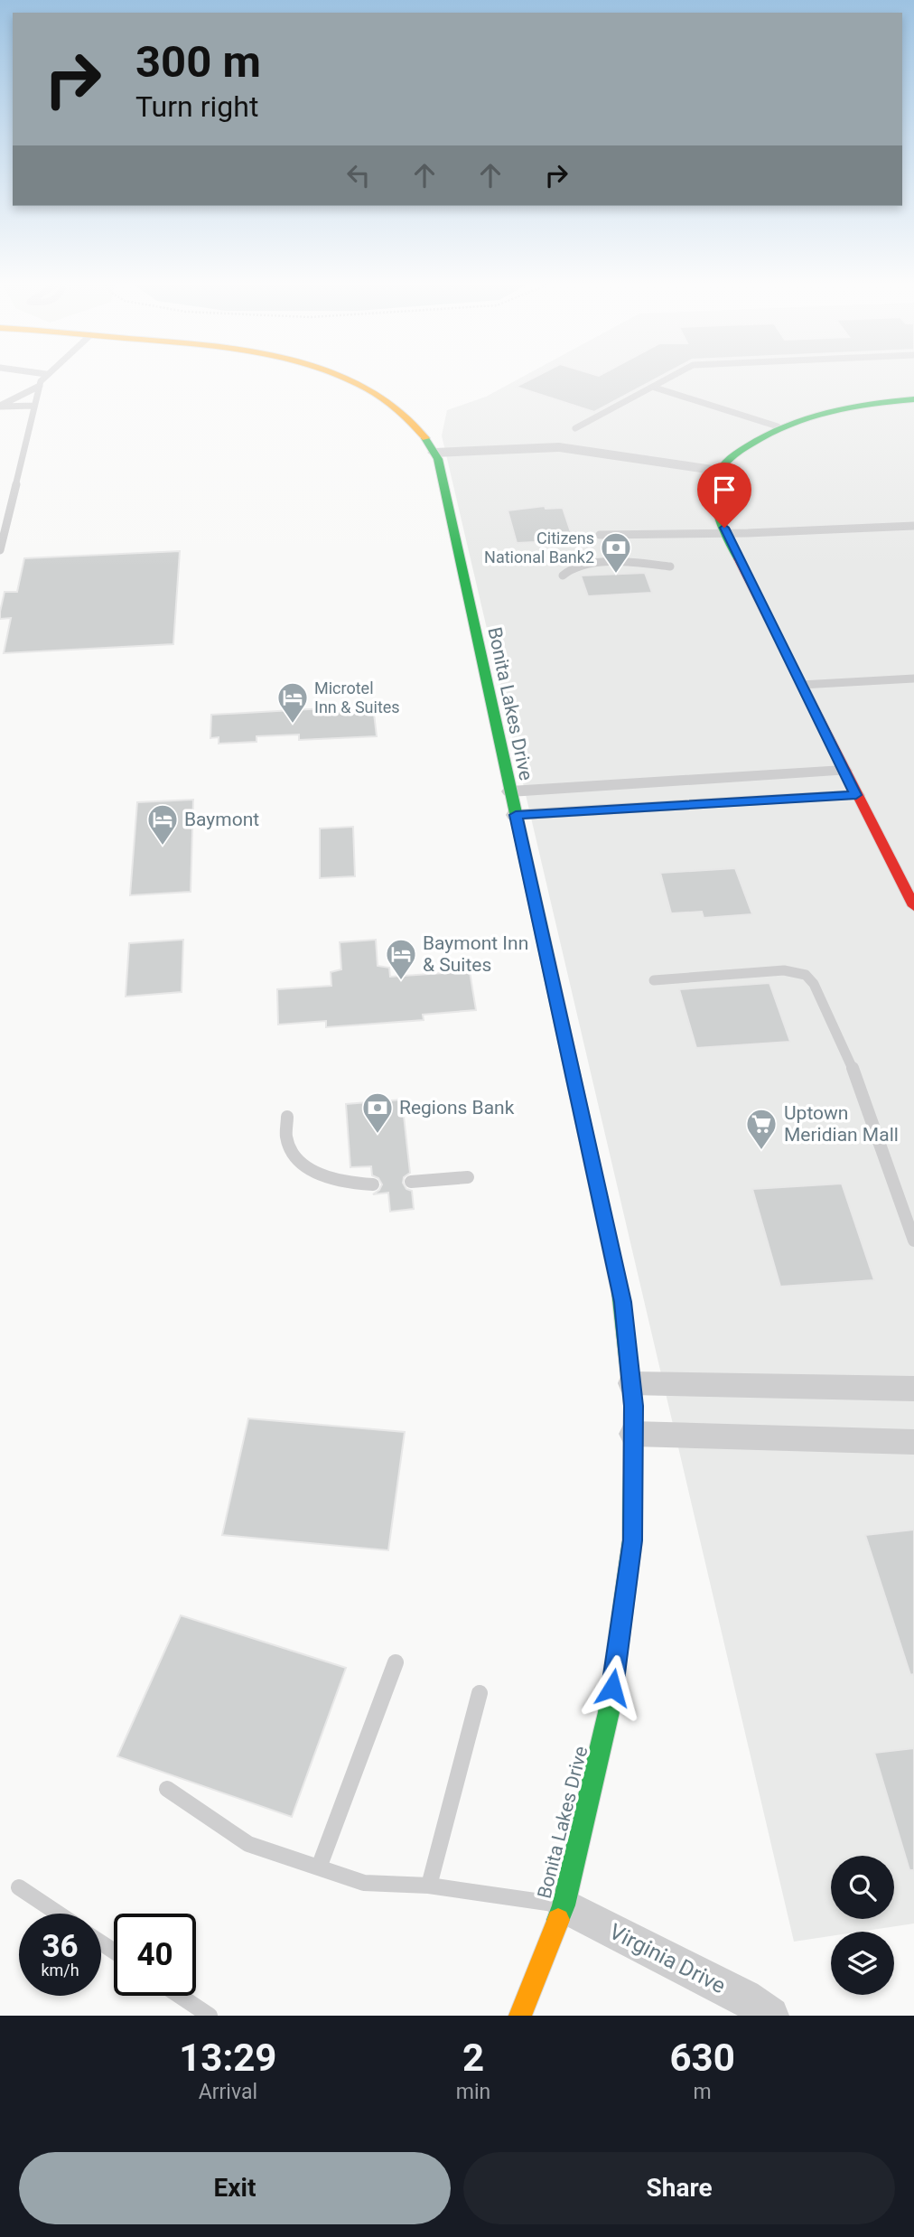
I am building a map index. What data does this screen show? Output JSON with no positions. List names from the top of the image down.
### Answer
{
  "streets": {
    "street": ["Bonita Lakes Drive", "Virginia Drive"]
  },
  "crossings": [
    ["Bonita Lakes Drive", "Virginia Drive"]
  ],
  "places": {
    "bank": ["Citizens National Bank2", "Regions Bank"],
    "hotel": ["Microtel Inn & Suites", "Baymont", "Baymont Inn & Suites"],
    "supermarket": ["Uptown Meridian Mall"]
  },
  "page": {
    "turn": ["300 m", "Turn right"],
    "speed": "36 km/h",
    "limit": "40",
    "eta": [
      "13:29",
      "Arrival",
      "2",
      "min",
      "630",
      "m"
    ],
    "buttons": ["Exit", "Share"]
  }
}
